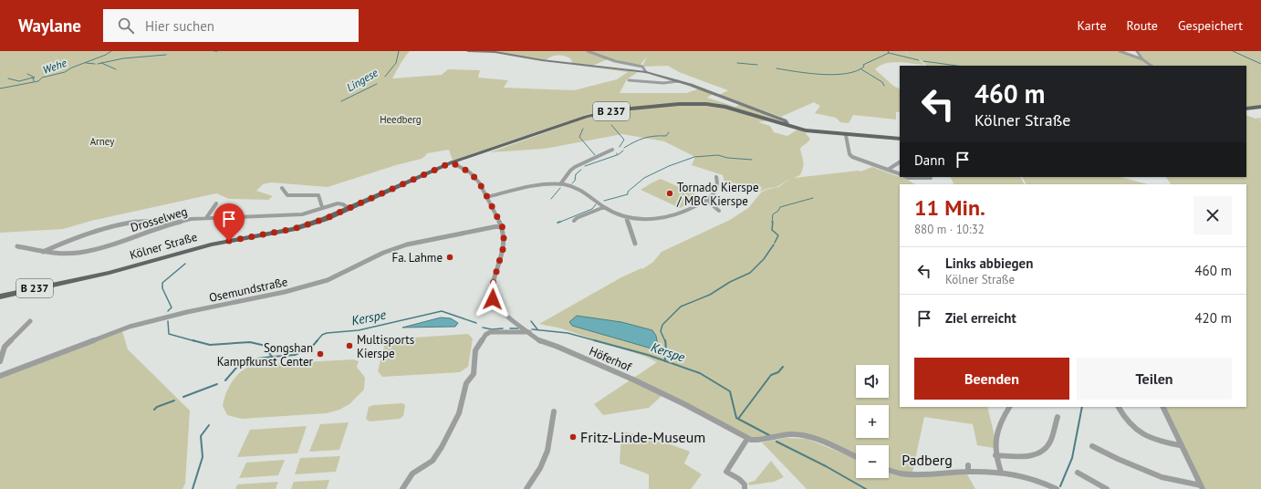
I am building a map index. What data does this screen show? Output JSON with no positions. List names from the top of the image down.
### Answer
{
  "streets": {
    "main road": ["B 237", "Kölner Straße"],
    "street": [
      "Drosselweg",
      "Osemundstraße",
      "Höferhof",
      "Padberg"
    ]
  },
  "crossings": [
    ["B 237", "Kölner Straße"],
    ["B 237", "Höferhof"],
    ["Drosselweg", "Kölner Straße"],
    ["Kölner Straße", "Höferhof"],
    ["Osemundstraße", "Höferhof"]
  ],
  "water": ["Wehe", "Lingese", "Kerspe"],
  "parks": ["Heedberg", "Arney"],
  "places": [
    "Tornado Kierspe / MBC Kierspe",
    "Fa. Lahme",
    "Multisports Kierspe",
    "Songshan Kampfkunst Center",
    "Fritz-Linde-Museum"
  ],
  "page": {
    "header": "Waylane",
    "search": "Hier suchen",
    "nav": ["Karte", "Route", "Gespeichert"],
    "turn": ["460 m", "Kölner Straße"],
    "then": "Dann",
    "heading": ["11 Min.", "880 m · 10:32"],
    "list": [
      {
        "name": "Links abbiegen",
        "note": "Kölner Straße",
        "value": "460 m"
      },
      {
        "name": "Ziel erreicht",
        "value": "420 m"
      }
    ],
    "buttons": ["Beenden", "Teilen"],
    "map_buttons": ["+", "−"]
  }
}
